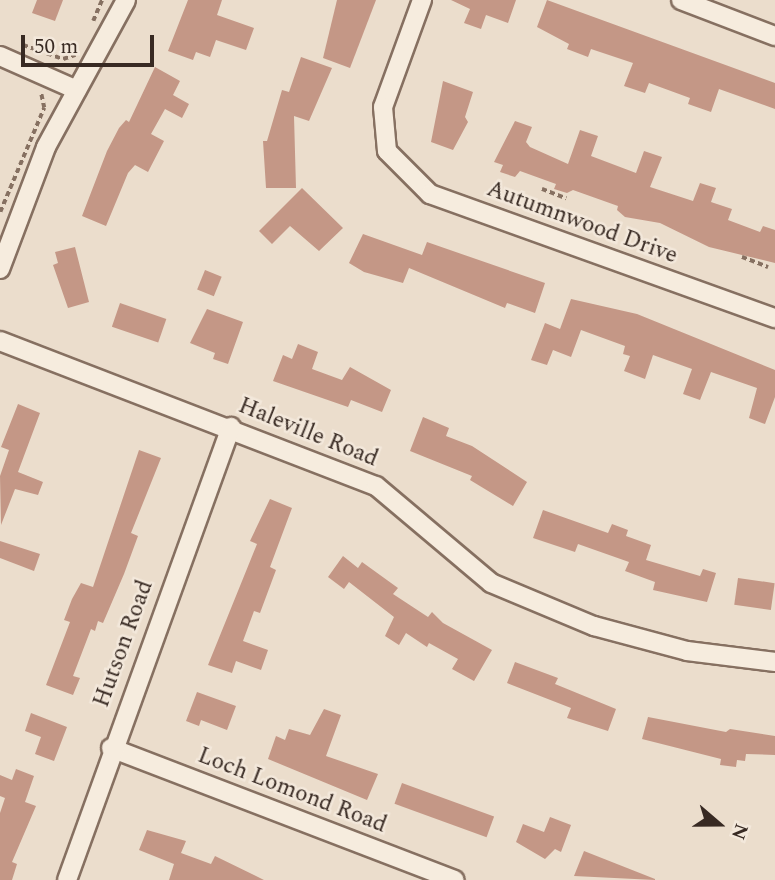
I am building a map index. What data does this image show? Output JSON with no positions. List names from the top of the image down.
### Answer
{
  "streets": {
    "street": [
      "Autumnwood Drive",
      "Haleville Road",
      "Hutson Road",
      "Loch Lomond Road"
    ]
  },
  "crossings": [
    ["Haleville Road", "Hutson Road"],
    ["Hutson Road", "Loch Lomond Road"]
  ],
  "scale_bar": "50 m",
  "north": "right"
}
